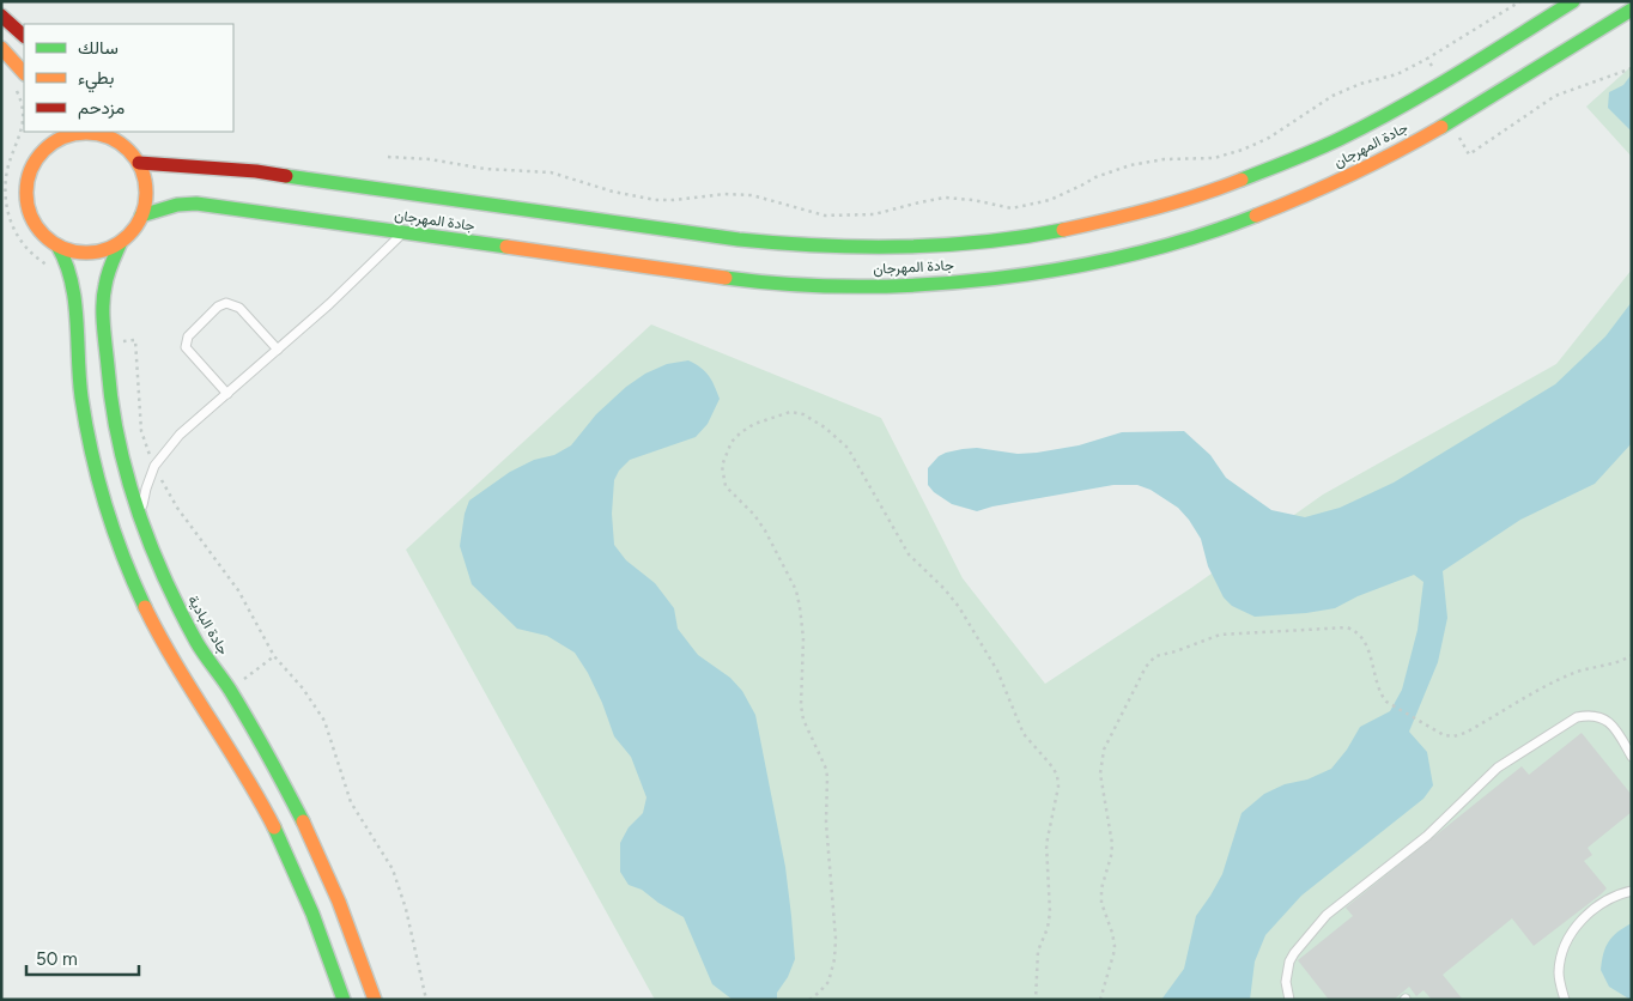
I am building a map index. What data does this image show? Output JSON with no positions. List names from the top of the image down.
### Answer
{
  "streets": {
    "main road": ["جادة المهرجان", "جادة البادية"]
  },
  "crossings": [
    ["جادة المهرجان", "جادة البادية"]
  ],
  "legend": ["سالك", "بطيء", "مزدحم"],
  "scale_bar": "50 m"
}
